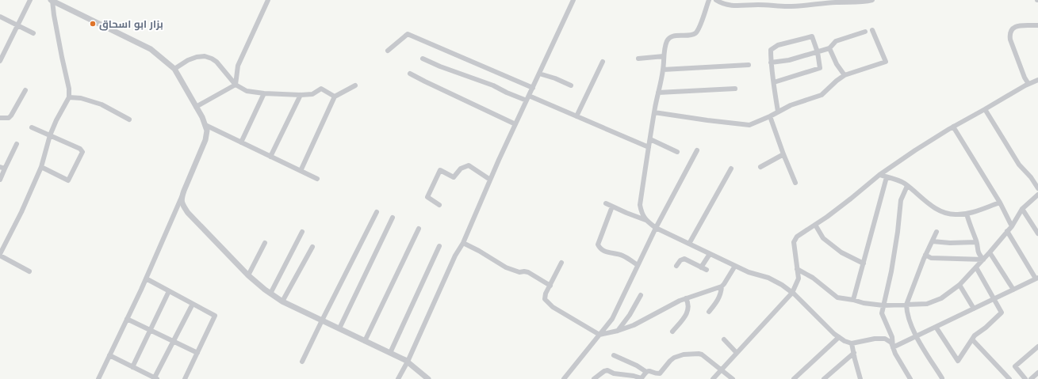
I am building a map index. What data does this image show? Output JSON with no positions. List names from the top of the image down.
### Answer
{
  "places": ["بزار ابو اسحاق"]
}
